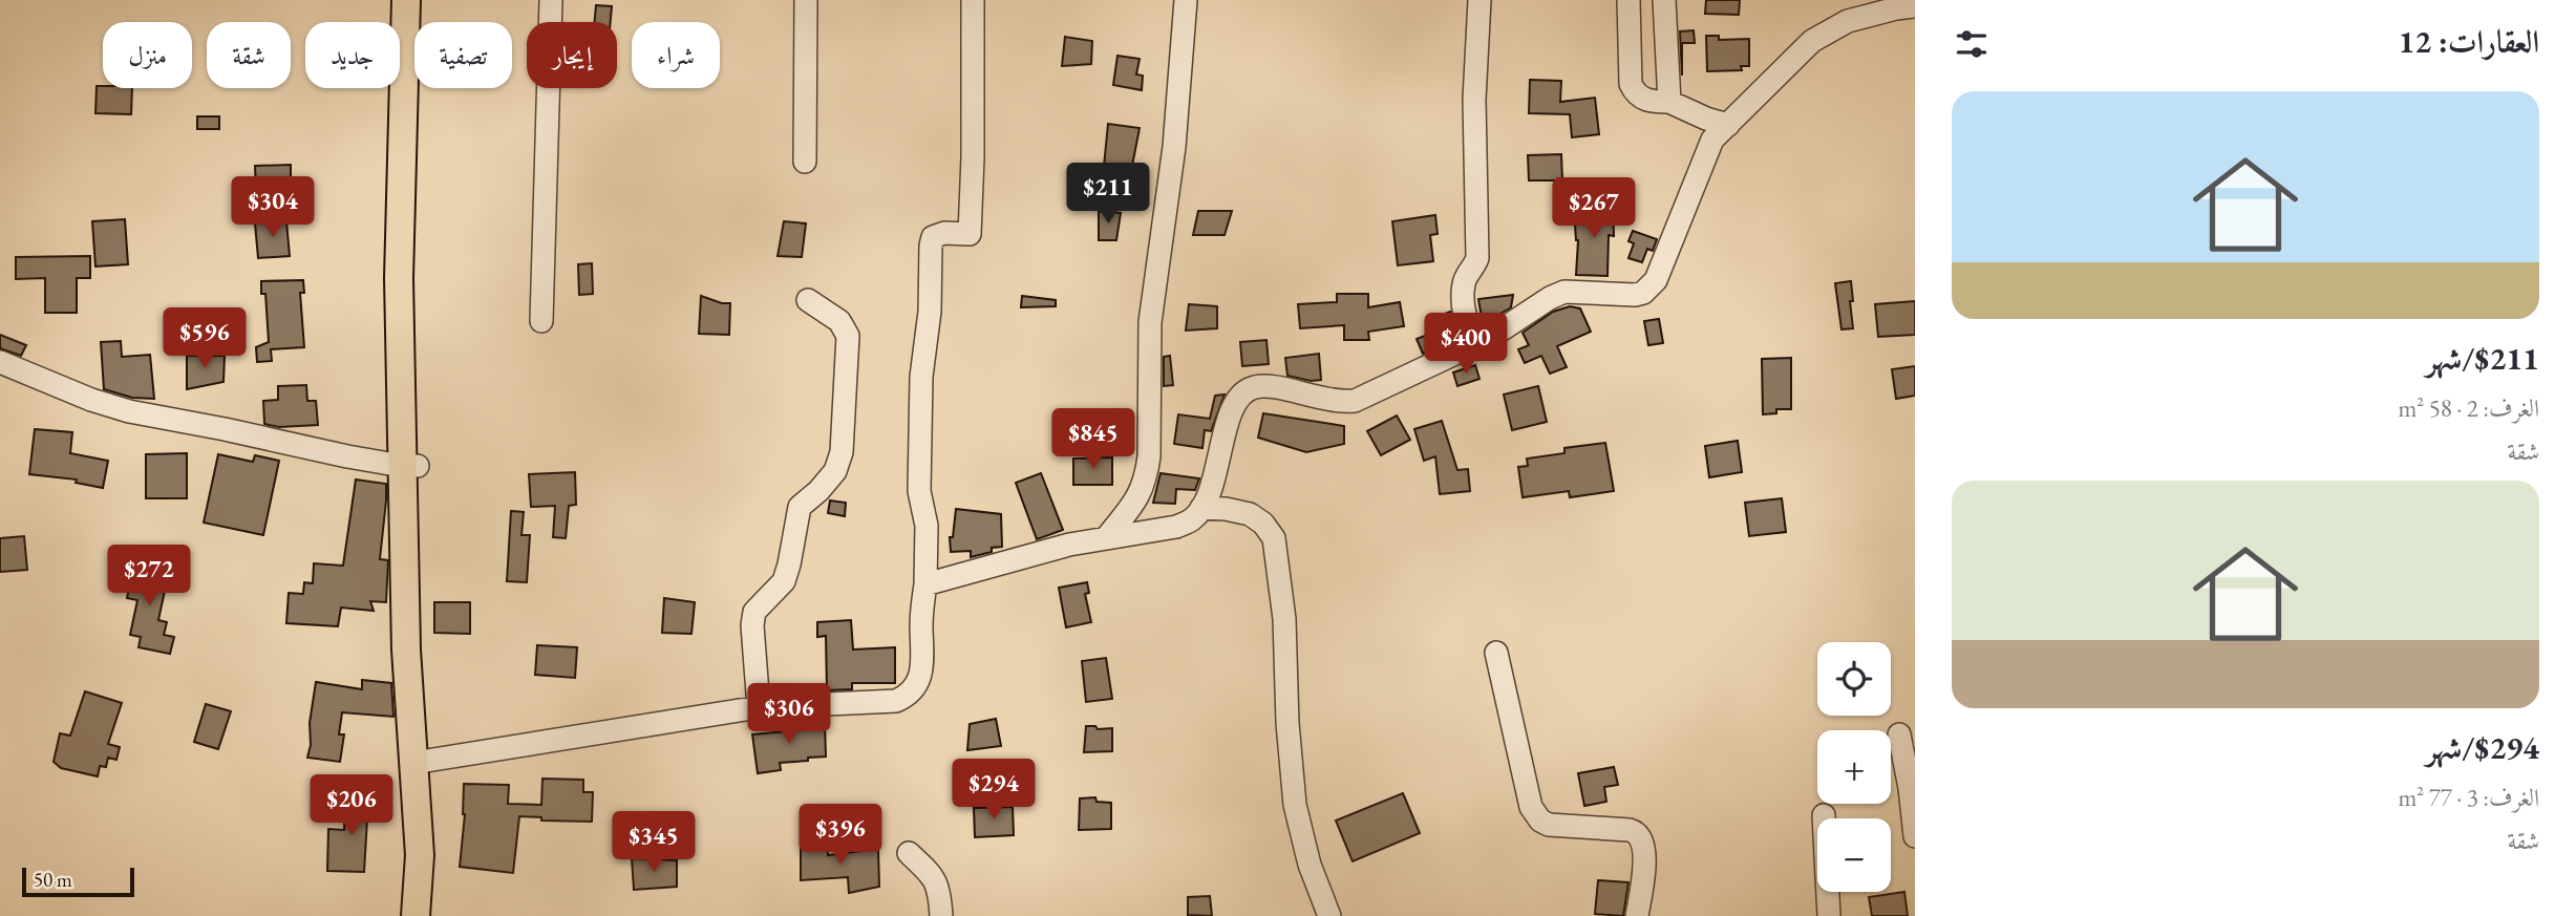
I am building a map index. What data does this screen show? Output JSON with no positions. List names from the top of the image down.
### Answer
{
  "scale_bar": "50 m",
  "page": {
    "heading": "العقارات: 12",
    "chip": [
      "شراء",
      "إيجار",
      "تصفية",
      "جديد",
      "شقة",
      "منزل"
    ],
    "list": [
      {
        "name": "$211/شهر",
        "note": "الغرف: 2 · 58 m² · شقة"
      },
      {
        "name": "$294/شهر",
        "note": "الغرف: 3 · 77 m² · شقة"
      }
    ],
    "price": [
      "$211",
      "$304",
      "$267",
      "$596",
      "$400",
      "$845",
      "$272",
      "$306",
      "$294",
      "$206",
      "$396",
      "$345"
    ],
    "map_buttons": ["+", "−"],
    "scale": "50 m"
  }
}
